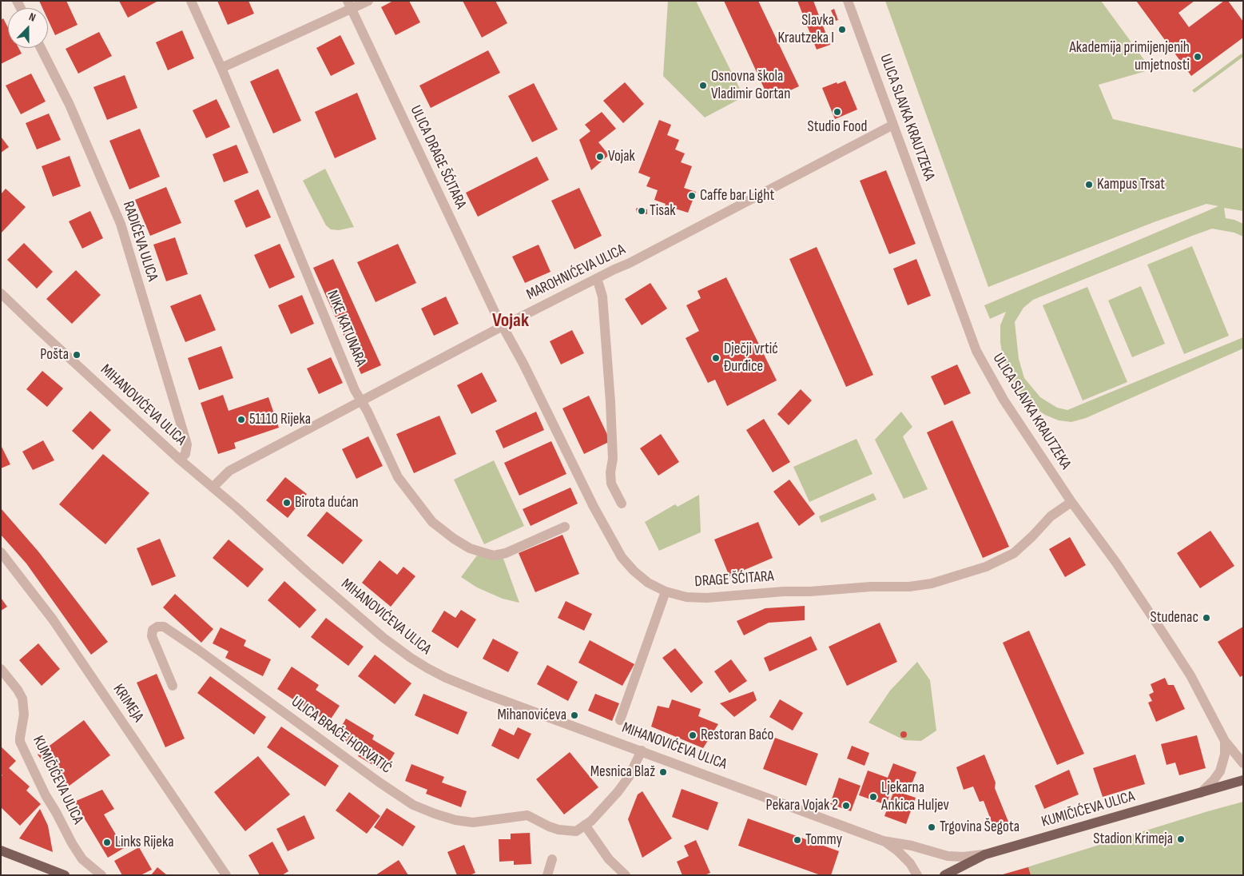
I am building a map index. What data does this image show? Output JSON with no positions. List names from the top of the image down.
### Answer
{
  "streets": {
    "main road": ["KUMIČIĆEVA ULICA"],
    "street": [
      "ULICA SLAVKA KRAUTZEKA",
      "ULICA DRAGE ŠĆITARA",
      "RADIĆEVA ULICA",
      "MAROHNIĆEVA ULICA",
      "NIKE KATUNARA",
      "MIHANOVIĆEVA ULICA",
      "DRAGE ŠĆITARA",
      "KRIMEJA",
      "ULICA BRAĆE HORVATIĆ"
    ]
  },
  "crossings": [
    ["ULICA SLAVKA KRAUTZEKA", "MAROHNIĆEVA ULICA"],
    ["ULICA SLAVKA KRAUTZEKA", "DRAGE ŠĆITARA"],
    ["ULICA SLAVKA KRAUTZEKA", "KUMIČIĆEVA ULICA"],
    ["ULICA DRAGE ŠĆITARA", "MAROHNIĆEVA ULICA"],
    ["ULICA DRAGE ŠĆITARA", "DRAGE ŠĆITARA"],
    ["RADIĆEVA ULICA", "MIHANOVIĆEVA ULICA"],
    ["MAROHNIĆEVA ULICA", "NIKE KATUNARA"],
    ["MAROHNIĆEVA ULICA", "MIHANOVIĆEVA ULICA"],
    ["MAROHNIĆEVA ULICA", "DRAGE ŠĆITARA"],
    ["MIHANOVIĆEVA ULICA", "ULICA BRAĆE HORVATIĆ"],
    ["MIHANOVIĆEVA ULICA", "KUMIČIĆEVA ULICA"]
  ],
  "districts": ["Vojak"],
  "places": [
    "Slavka Krautzeka I",
    "Akademija primijenjenih umjetnosti",
    "Osnovna škola Vladimir Gortan",
    "Studio Food",
    "Vojak",
    "Kampus Trsat",
    "Caffe bar Light",
    "Tisak",
    "Pošta",
    "Dječji vrtić Đurđice",
    "51110 Rijeka",
    "Birota dućan",
    "Studenac",
    "Mihanovićeva",
    "Restoran Baćo",
    "Mesnica Blaž",
    "Ljekarna Ankica Huljev",
    "Pekara Vojak 2",
    "Trgovina Šegota",
    "Stadion Krimeja",
    "Tommy",
    "Links Rijeka"
  ],
  "north": "top"
}
